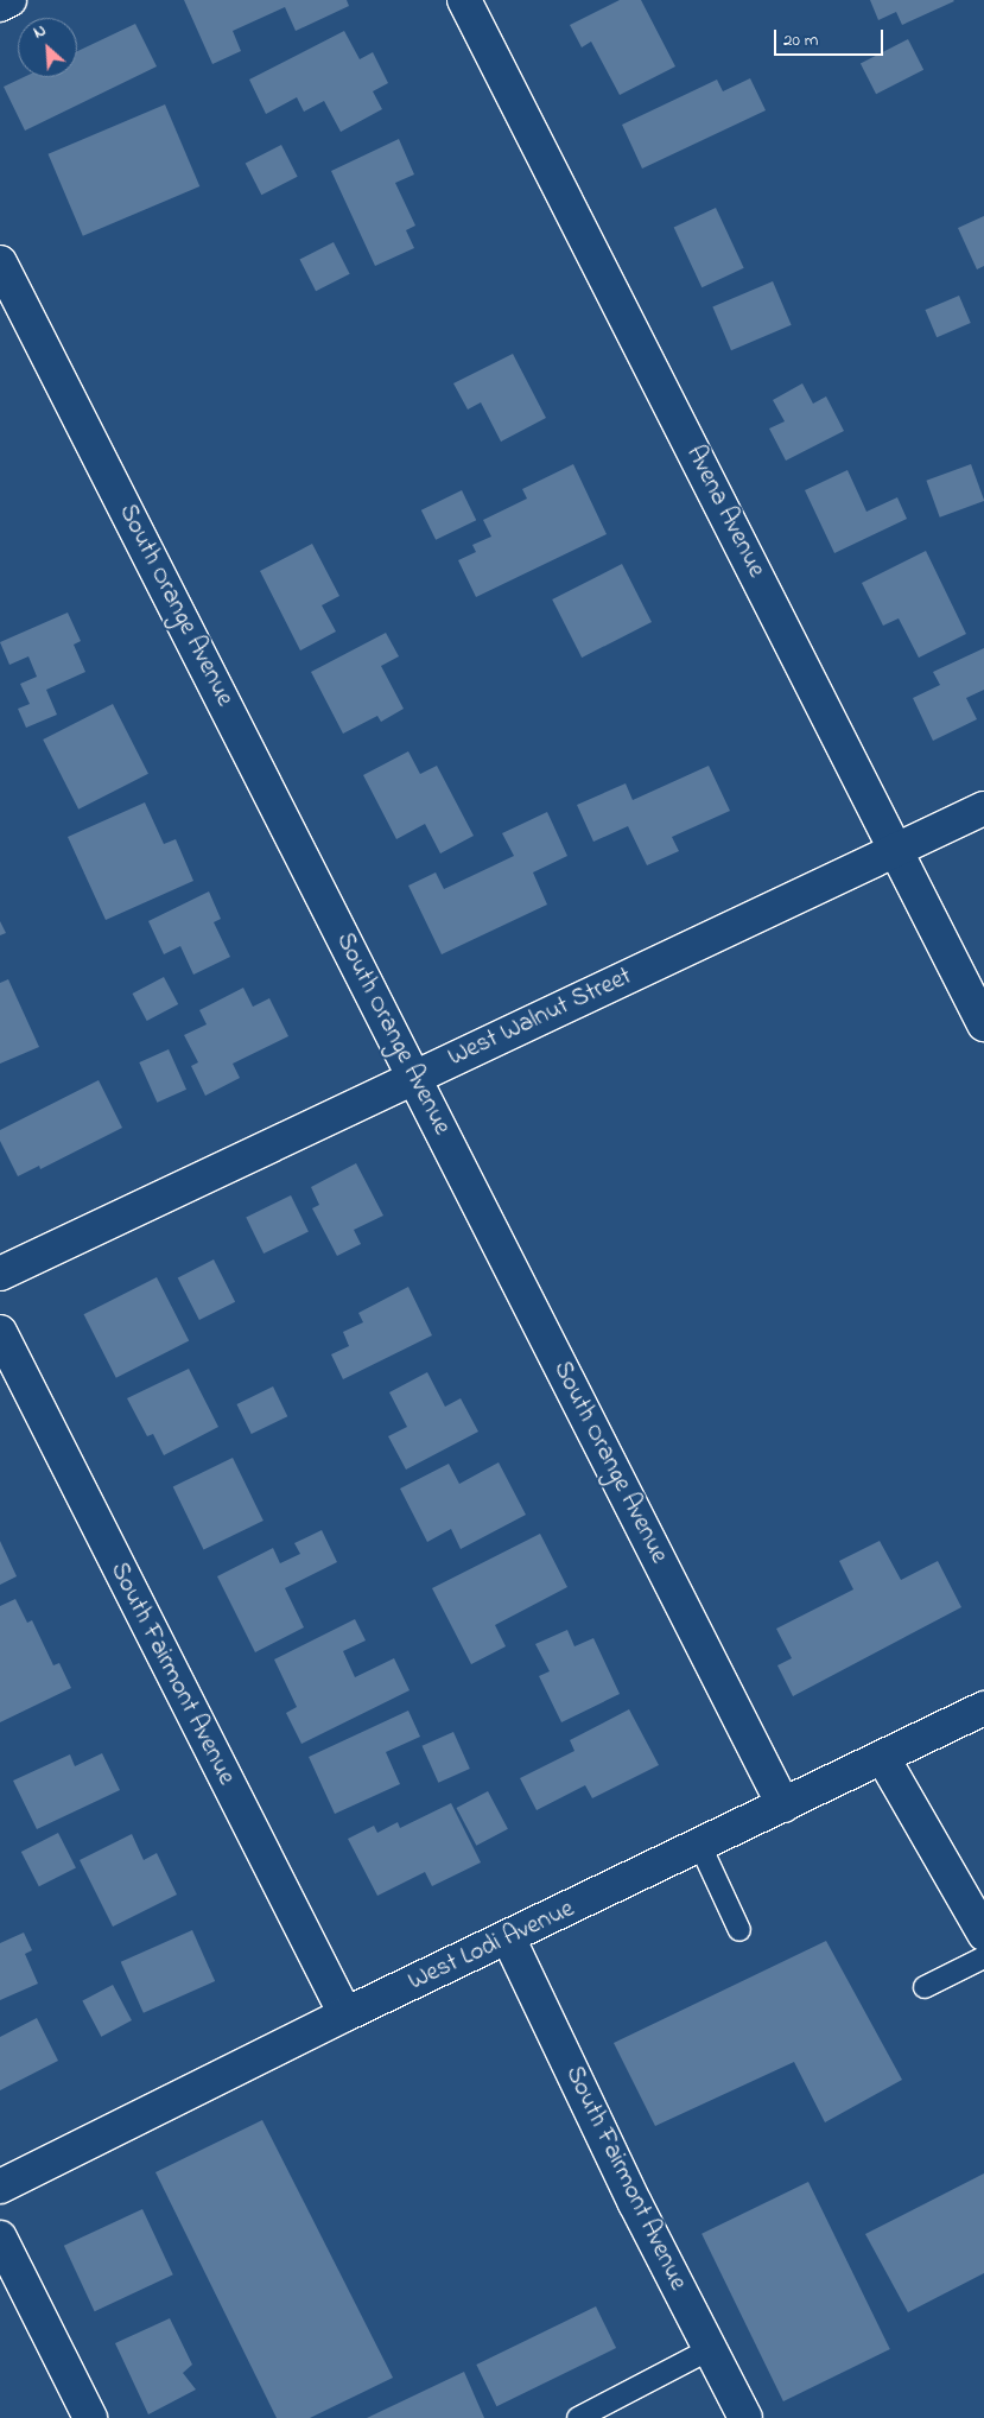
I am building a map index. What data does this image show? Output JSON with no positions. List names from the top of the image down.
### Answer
{
  "streets": {
    "street": [
      "Avena Avenue",
      "South Orange Avenue",
      "West Walnut Street",
      "South Fairmont Avenue",
      "West Lodi Avenue"
    ]
  },
  "crossings": [
    ["Avena Avenue", "West Walnut Street"],
    ["South Orange Avenue", "West Walnut Street"],
    ["South Orange Avenue", "West Lodi Avenue"],
    ["South Fairmont Avenue", "West Lodi Avenue"]
  ],
  "scale_bar": "20 m",
  "north": "top left"
}
